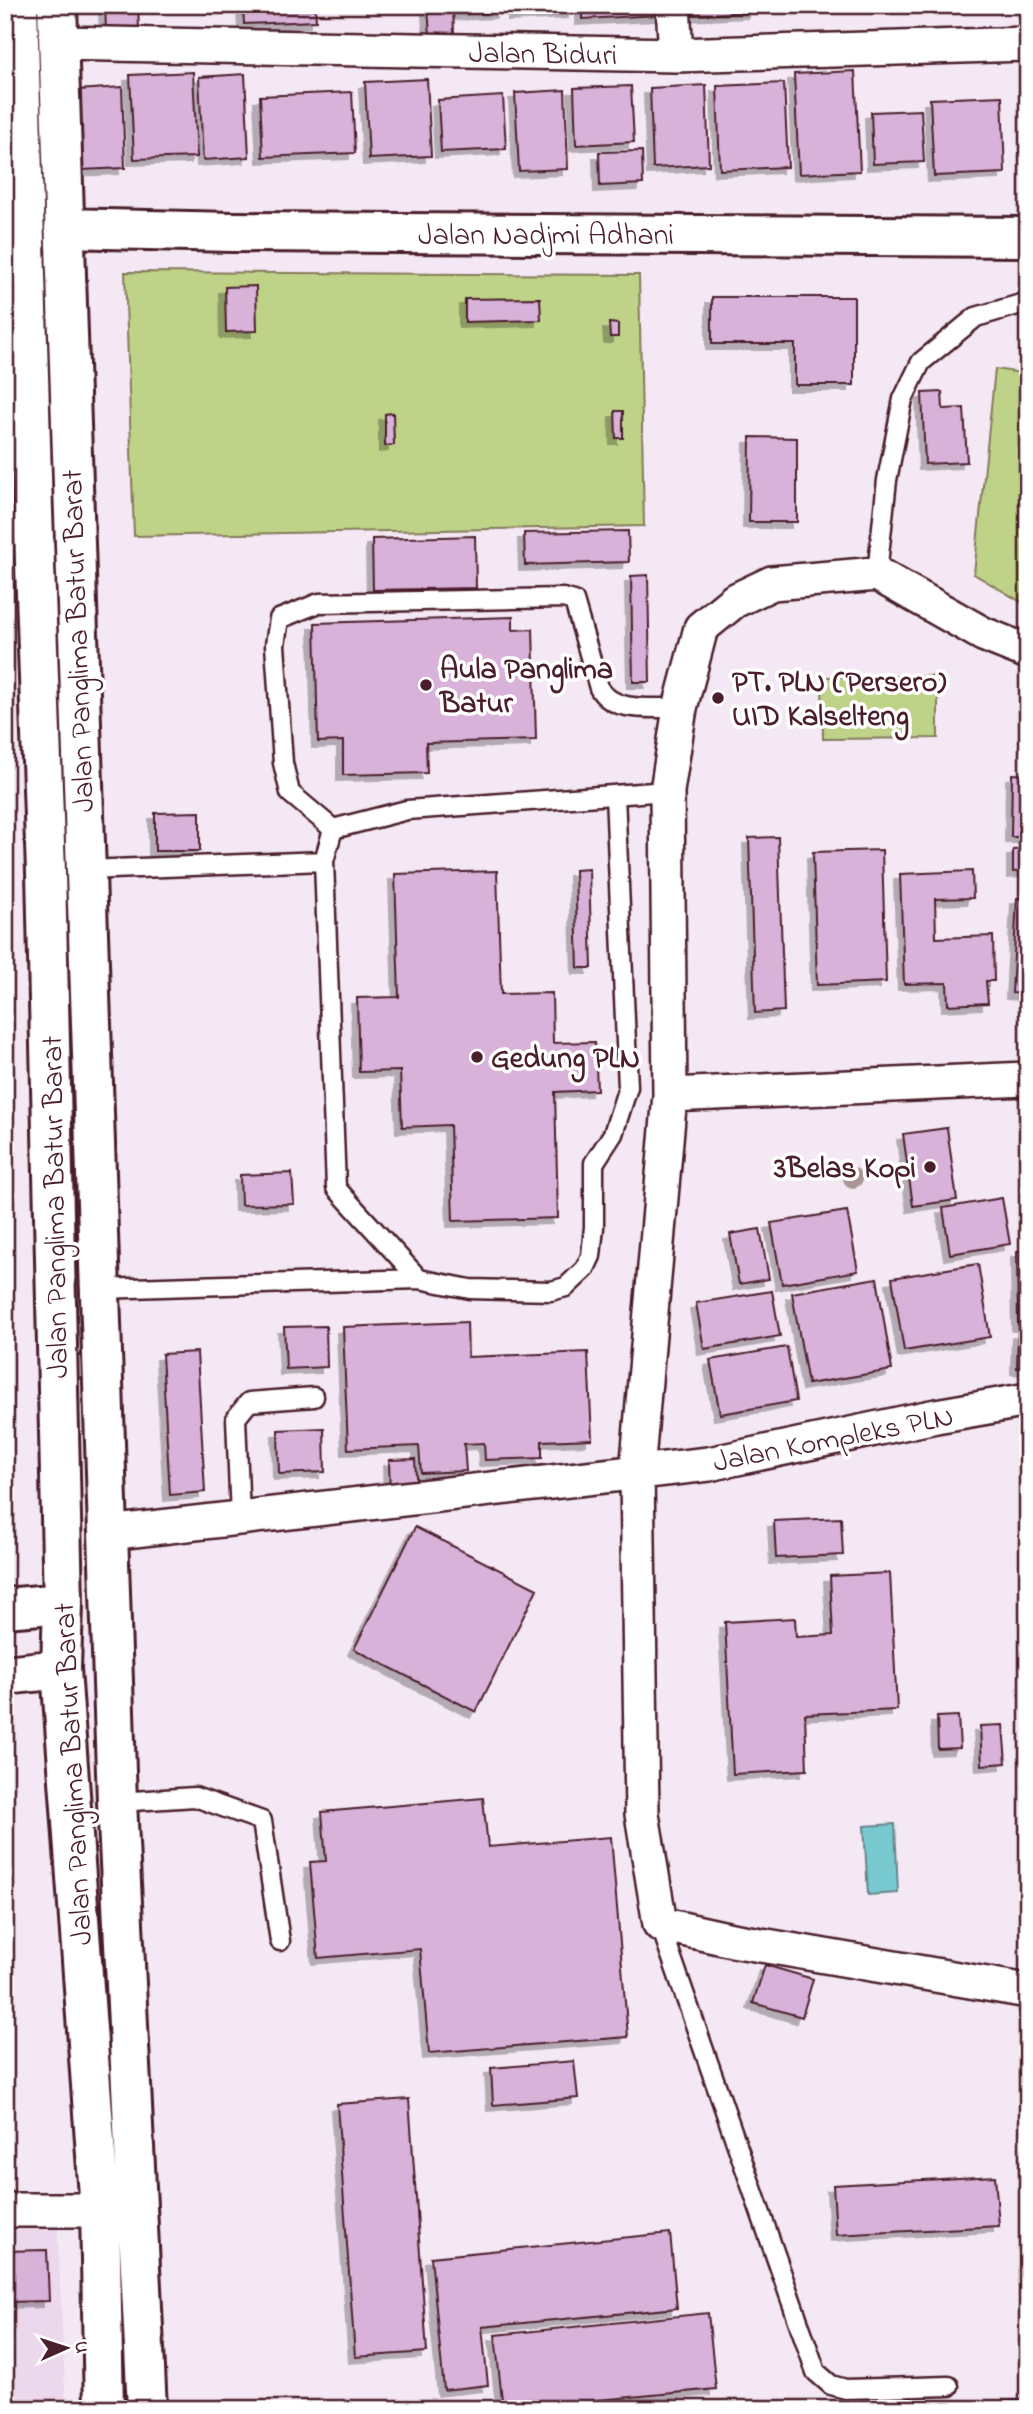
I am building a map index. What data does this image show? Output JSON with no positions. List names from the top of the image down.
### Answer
{
  "streets": {
    "main road": ["Jalan Nadjmi Adhani", "Jalan Panglima Batur Barat"],
    "street": ["Jalan Biduri", "Jalan Kompleks PLN"]
  },
  "crossings": [
    ["Jalan Biduri", "Jalan Panglima Batur Barat"],
    ["Jalan Nadjmi Adhani", "Jalan Panglima Batur Barat"],
    ["Jalan Panglima Batur Barat", "Jalan Kompleks PLN"]
  ],
  "places": [
    "Aula Panglima Batur",
    "PT. PLN (Persero) UID Kalselteng",
    "Gedung PLN",
    "3Belas Kopi"
  ],
  "north": "right"
}
